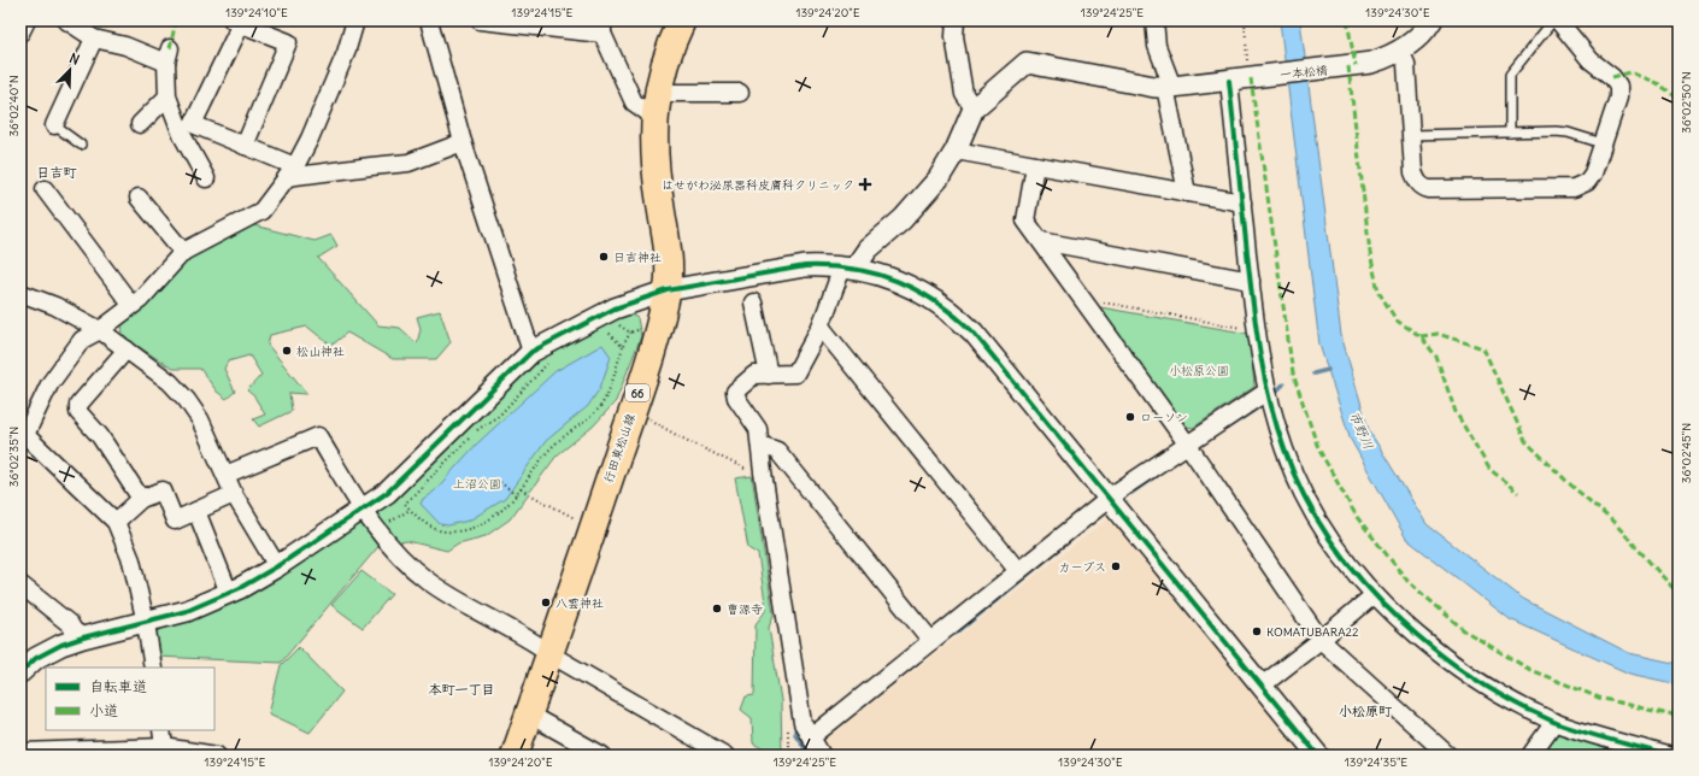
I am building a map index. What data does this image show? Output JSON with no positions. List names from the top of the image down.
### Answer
{
  "streets": {
    "main road": ["66", "行田東松山線"],
    "street": ["一本松橋"]
  },
  "districts": ["日吉町", "本町一丁目", "小松原町"],
  "water": ["市野川"],
  "parks": ["小松原公園", "上沼公園"],
  "places": {
    "health": ["はせがわ泌尿器科皮膚科クリニック"],
    "other": [
      "日吉神社",
      "松山神社",
      "ローソン",
      "カーブス",
      "八雲神社",
      "曹源寺",
      "KOMATUBARA22"
    ]
  },
  "legend": ["自転車道", "小道"],
  "north": "top right",
  "coordinates": [
    "139°24'10\"E",
    "139°24'15\"E",
    "139°24'20\"E",
    "139°24'25\"E",
    "139°24'30\"E",
    "36°02'50\"N",
    "36°02'40\"N",
    "36°02'45\"N",
    "36°02'35\"N",
    "139°24'35\"E"
  ]
}
